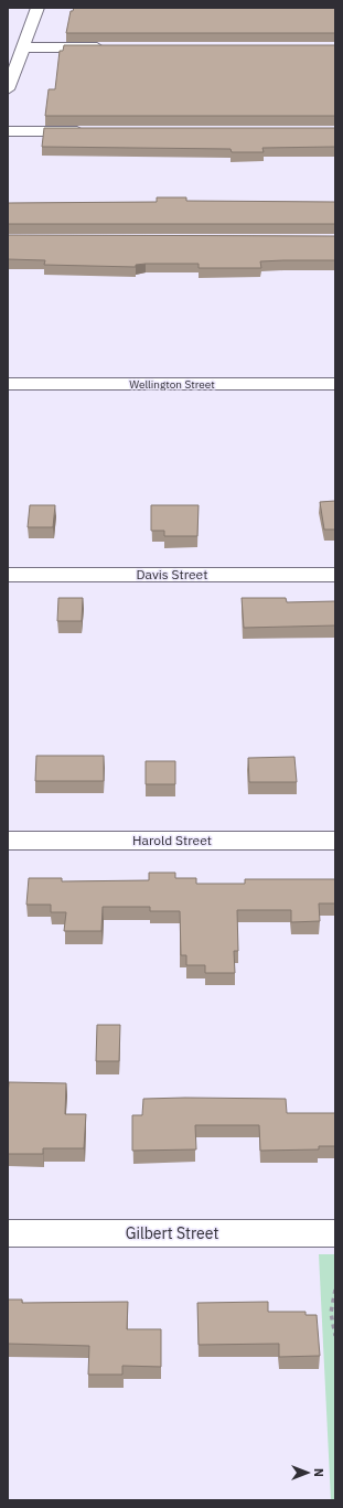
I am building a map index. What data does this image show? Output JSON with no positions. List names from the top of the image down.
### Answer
{
  "streets": {
    "street": [
      "Wellington Street",
      "Davis Street",
      "Harold Street",
      "Gilbert Street"
    ]
  },
  "north": "right"
}
